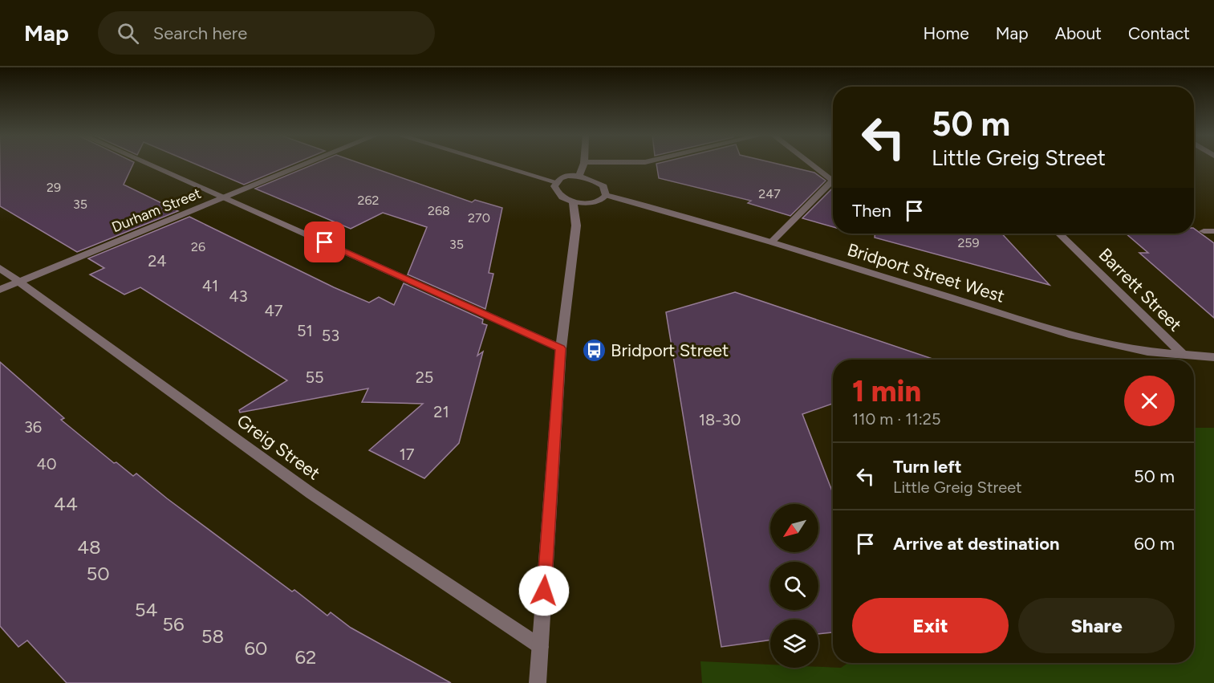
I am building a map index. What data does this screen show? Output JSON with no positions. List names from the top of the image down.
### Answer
{
  "streets": {
    "street": [
      "Durham Street",
      "Bridport Street West",
      "Barrett Street",
      "Greig Street"
    ]
  },
  "crossings": [
    ["Durham Street", "Greig Street"],
    ["Bridport Street West", "Barrett Street"]
  ],
  "places": {
    "bus stop": ["Bridport Street"]
  },
  "house_numbers": [
    "29",
    "247",
    "262",
    "35",
    "268",
    "270",
    "259",
    "35",
    "26",
    "24",
    "41",
    "43",
    "47",
    "51",
    "53",
    "55",
    "25",
    "21",
    "18-30",
    "36",
    "17",
    "40",
    "44",
    "48",
    "50",
    "54",
    "56",
    "58",
    "60",
    "62"
  ],
  "north": "bottom left",
  "page": {
    "header": "Map",
    "search": "Search here",
    "nav": [
      "Home",
      "Map",
      "About",
      "Contact"
    ],
    "turn": ["50 m", "Little Greig Street"],
    "then": "Then",
    "heading": ["1 min", "110 m · 11:25"],
    "list": [
      {
        "name": "Turn left",
        "note": "Little Greig Street",
        "value": "50 m"
      },
      {
        "name": "Arrive at destination",
        "value": "60 m"
      }
    ],
    "buttons": ["Exit", "Share"]
  }
}
